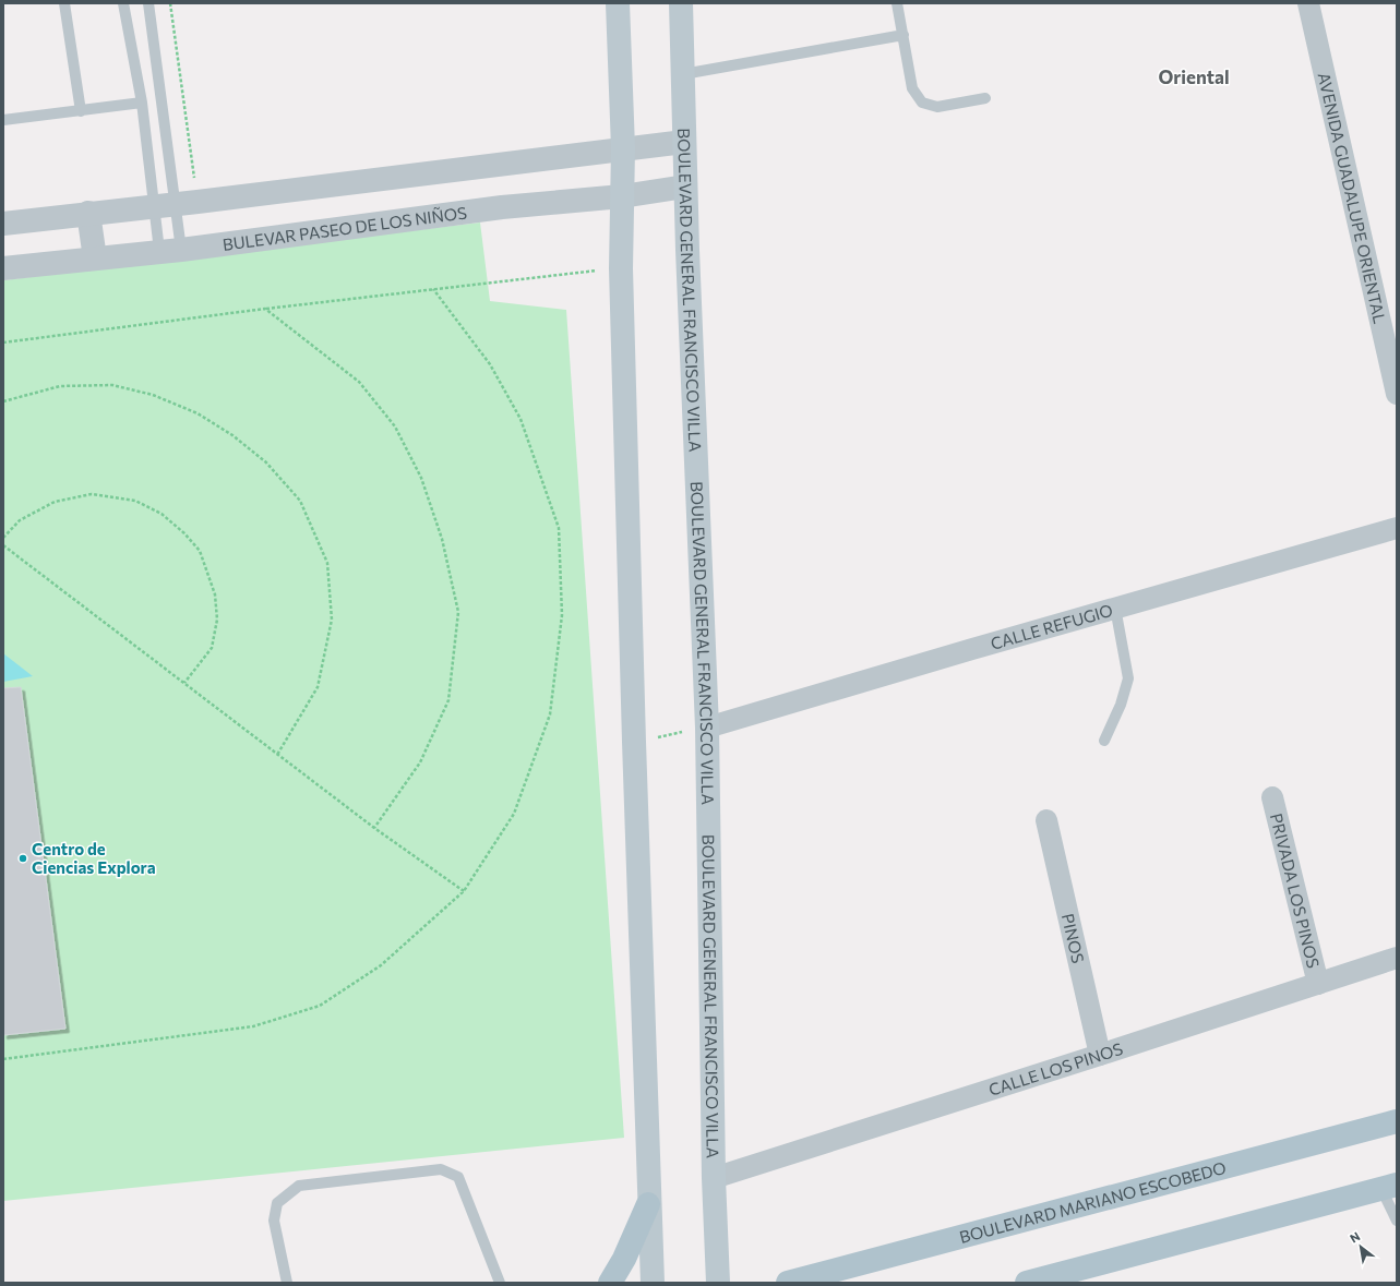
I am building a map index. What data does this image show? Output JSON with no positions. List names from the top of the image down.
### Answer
{
  "streets": {
    "main road": ["BOULEVARD GENERAL FRANCISCO VILLA", "BOULEVARD MARIANO ESCOBEDO"],
    "street": [
      "AVENIDA GUADALUPE ORIENTAL",
      "BULEVAR PASEO DE LOS NIÑOS",
      "CALLE REFUGIO",
      "PRIVADA LOS PINOS",
      "PINOS",
      "CALLE LOS PINOS"
    ]
  },
  "crossings": [
    ["BULEVAR PASEO DE LOS NIÑOS", "BOULEVARD GENERAL FRANCISCO VILLA"],
    ["BOULEVARD GENERAL FRANCISCO VILLA", "CALLE REFUGIO"],
    ["BOULEVARD GENERAL FRANCISCO VILLA", "CALLE LOS PINOS"],
    ["PRIVADA LOS PINOS", "CALLE LOS PINOS"],
    ["PINOS", "CALLE LOS PINOS"]
  ],
  "districts": ["Oriental"],
  "places": ["Centro de Ciencias Explora"],
  "north": "top left"
}
